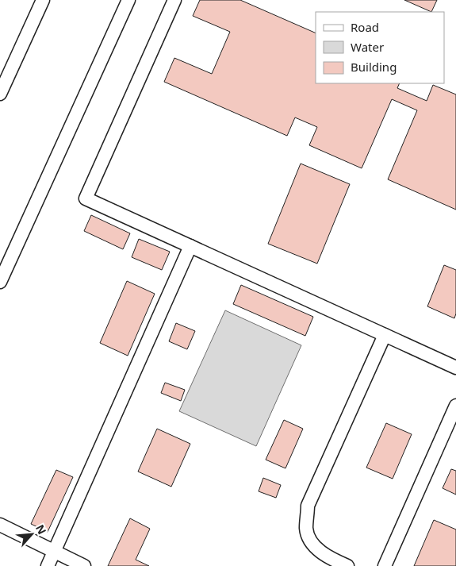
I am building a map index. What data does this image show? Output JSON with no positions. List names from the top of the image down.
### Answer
{
  "legend": ["Road", "Water", "Building"],
  "north": "top right"
}
